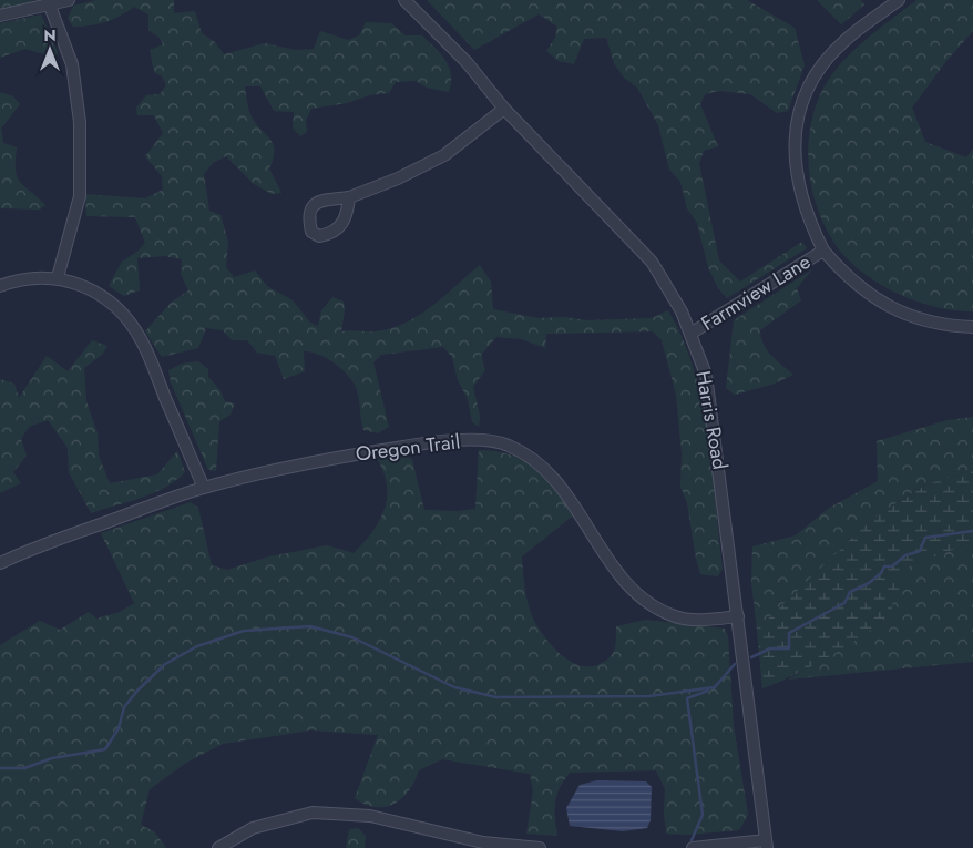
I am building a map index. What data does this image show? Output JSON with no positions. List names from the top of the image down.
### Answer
{
  "streets": {
    "street": ["Farmview Lane", "Harris Road", "Oregon Trail"]
  },
  "crossings": [
    ["Farmview Lane", "Harris Road"],
    ["Harris Road", "Oregon Trail"]
  ],
  "north": "top"
}
